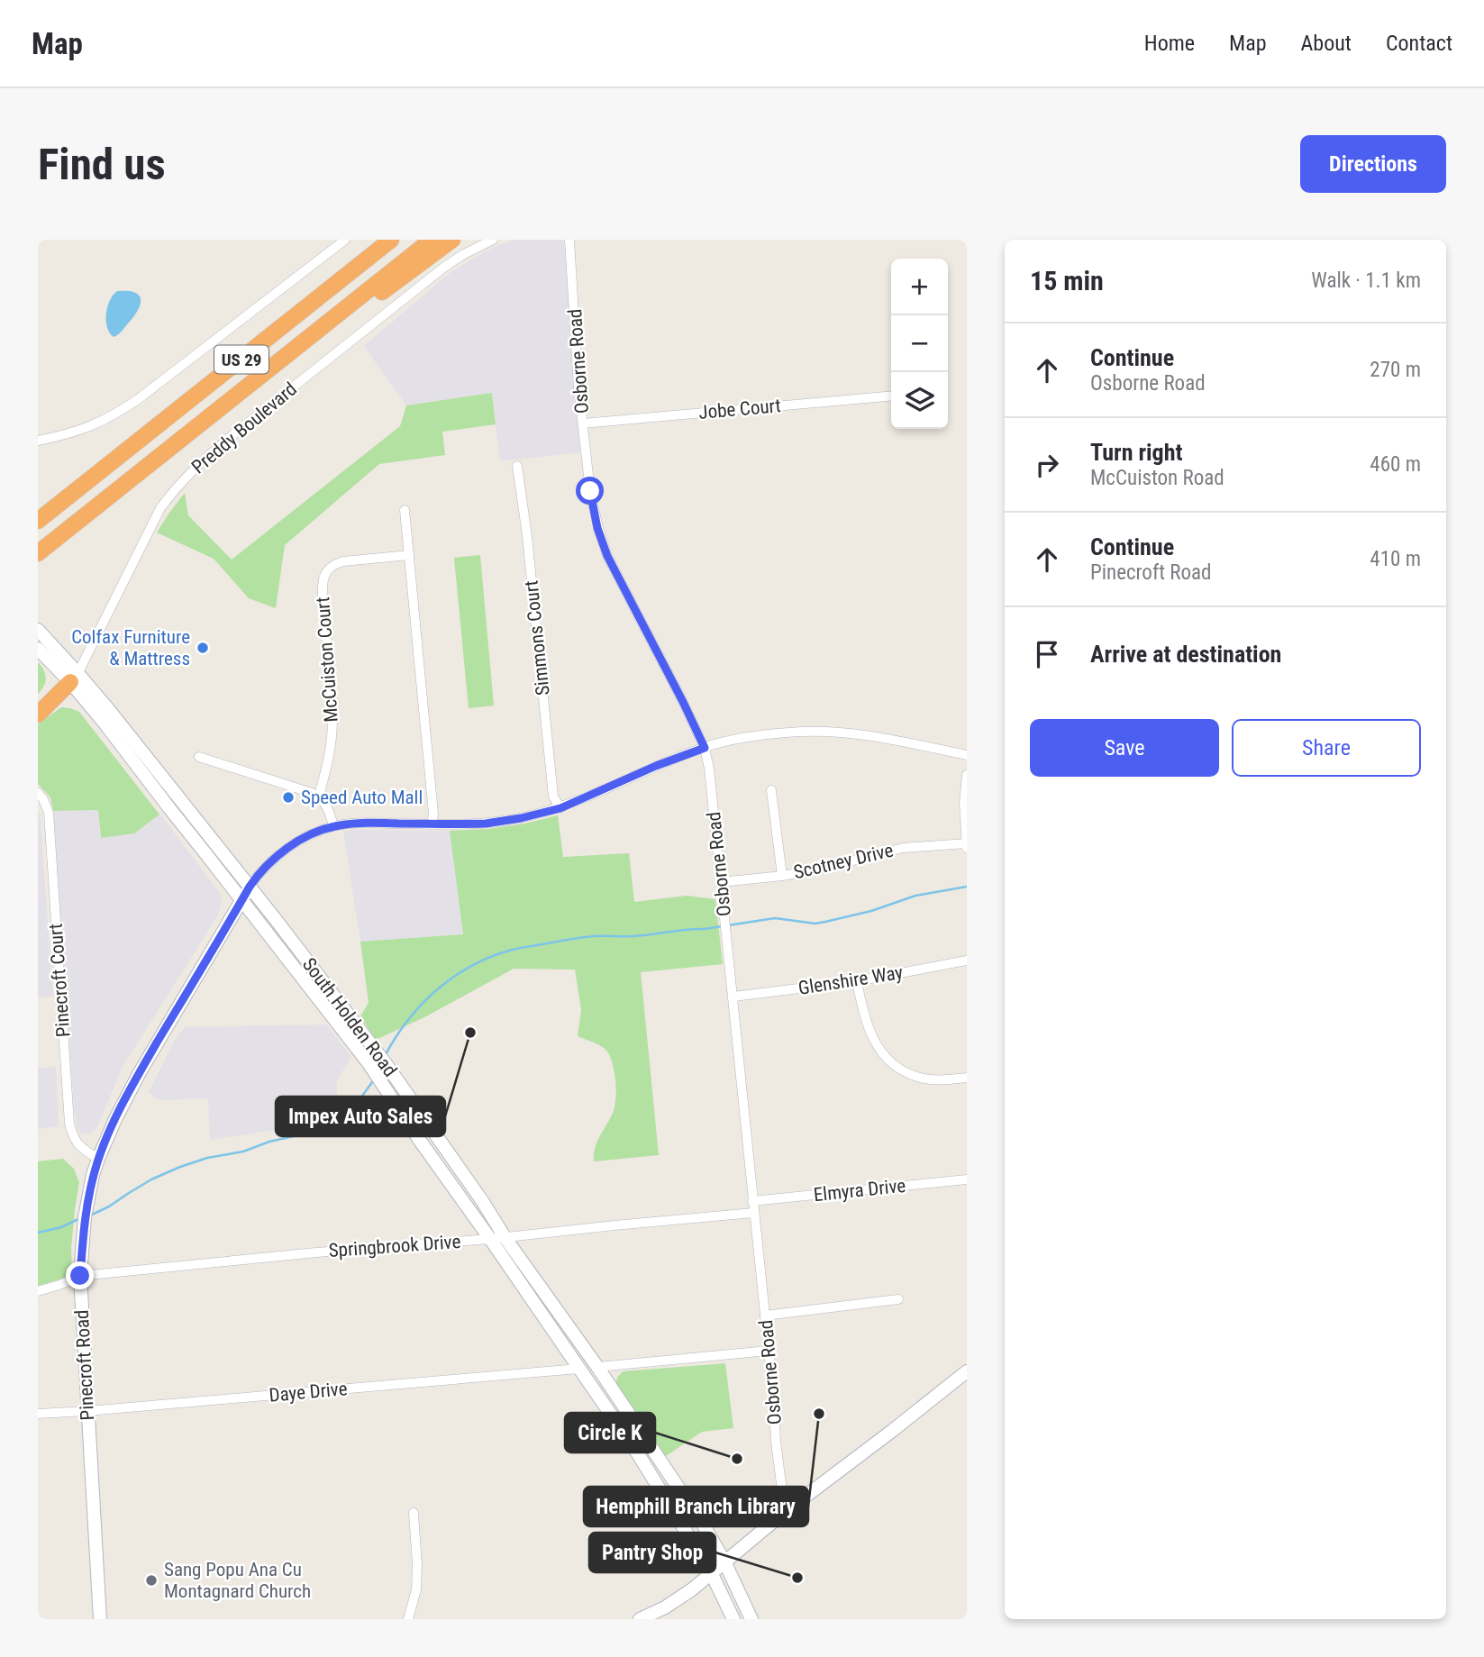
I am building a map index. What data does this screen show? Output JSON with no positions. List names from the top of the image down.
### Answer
{
  "streets": {
    "highway": ["US 29"],
    "main road": ["South Holden Road", "Pinecroft Road"],
    "street": [
      "Osborne Road",
      "Jobe Court",
      "Preddy Boulevard",
      "Simmons Court",
      "McCuiston Court",
      "Scotney Drive",
      "Pinecroft Court",
      "Glenshire Way",
      "Elmyra Drive",
      "Springbrook Drive",
      "Daye Drive"
    ]
  },
  "crossings": [
    ["Osborne Road", "Jobe Court"],
    ["Osborne Road", "Scotney Drive"],
    ["Osborne Road", "Glenshire Way"],
    ["Osborne Road", "Elmyra Drive"],
    ["Osborne Road", "Springbrook Drive"],
    ["Preddy Boulevard", "South Holden Road"],
    ["Pinecroft Court", "Pinecroft Road"],
    ["South Holden Road", "Springbrook Drive"],
    ["South Holden Road", "Pinecroft Road"],
    ["South Holden Road", "Daye Drive"],
    ["Springbrook Drive", "Pinecroft Road"],
    ["Pinecroft Road", "Daye Drive"]
  ],
  "places": [
    "Colfax Furniture & Mattress",
    "Speed Auto Mall",
    "Impex Auto Sales",
    "Hemphill Branch Library",
    "Circle K",
    "Pantry Shop",
    "Sang Popu Ana Cu Montagnard Church"
  ],
  "page": {
    "header": "Map",
    "nav": [
      "Home",
      "Map",
      "About",
      "Contact"
    ],
    "buttons": [
      "Directions",
      ["Save", "Share"]
    ],
    "title": "Find us",
    "heading": ["15 min", "Walk · 1.1 km"],
    "map_buttons": ["+", "−"],
    "list": [
      ["Continue", "Osborne Road", "270 m"],
      ["Turn right", "McCuiston Road", "460 m"],
      ["Continue", "Pinecroft Road", "410 m"],
      "Arrive at destination"
    ]
  }
}
